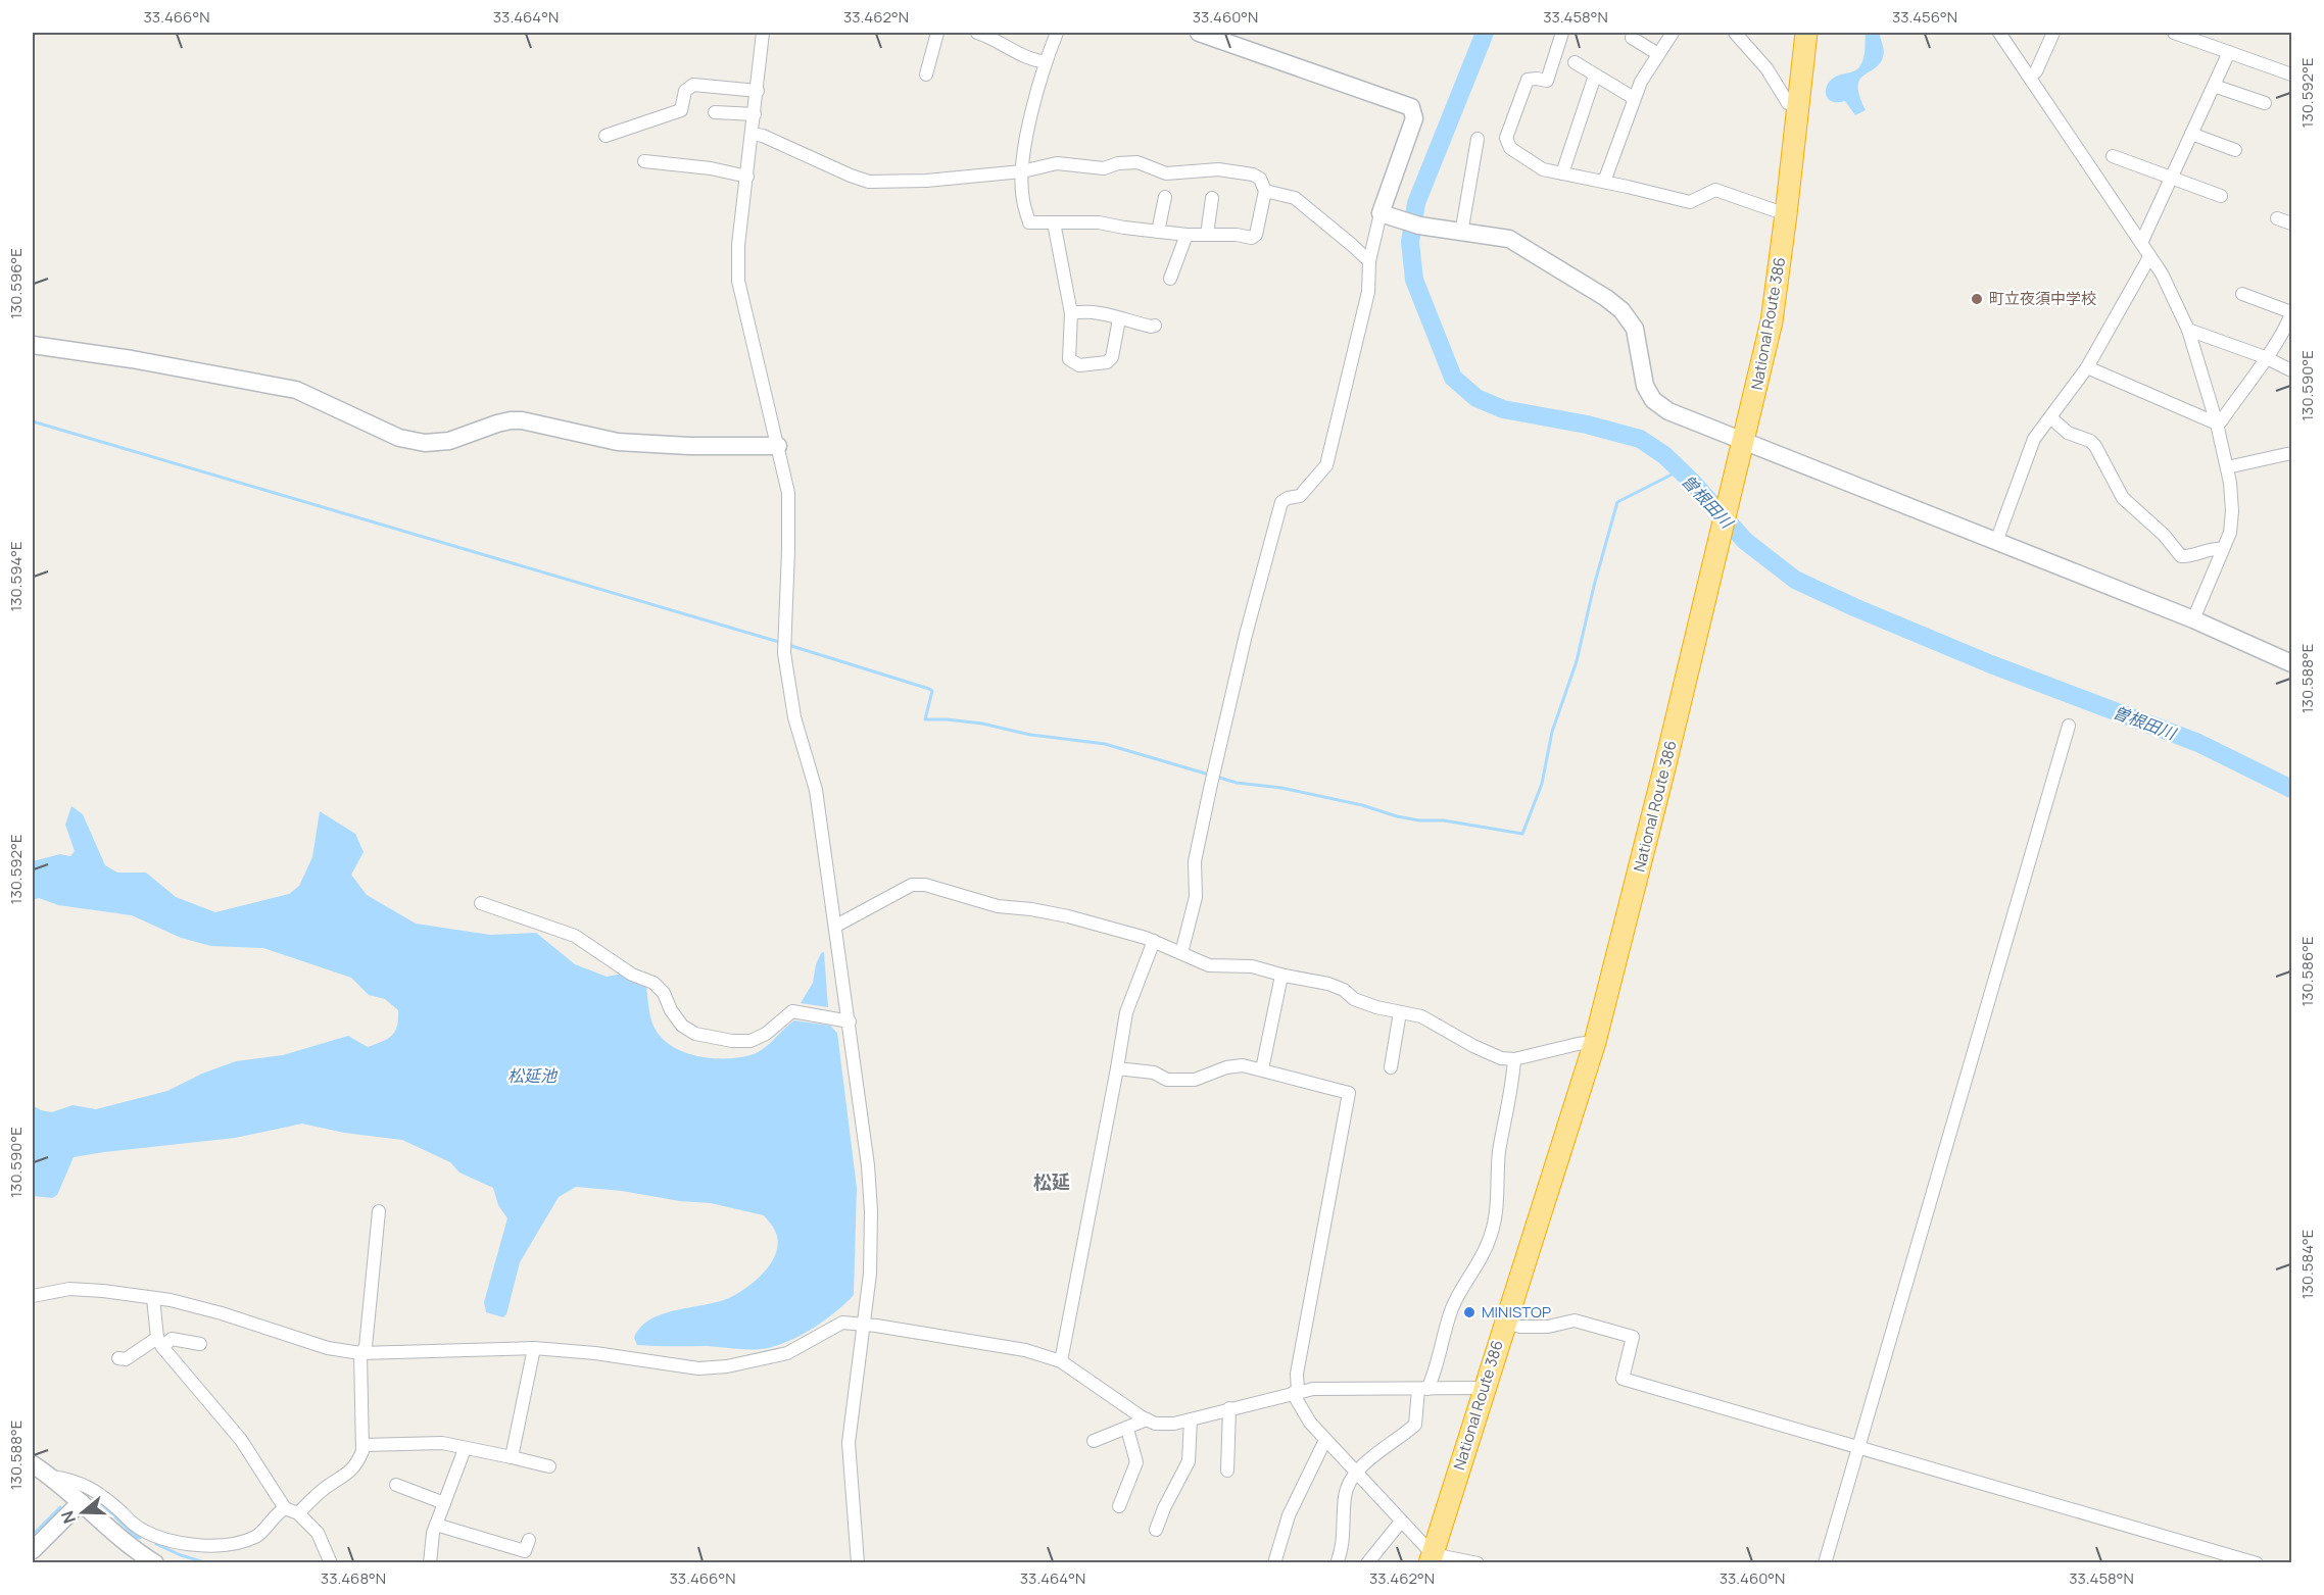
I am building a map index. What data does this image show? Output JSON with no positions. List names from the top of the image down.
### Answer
{
  "streets": {
    "highway": ["National Route 386"]
  },
  "districts": ["松延"],
  "water": ["曽根田川", "松延池"],
  "places": ["町立夜須中学校", "MINISTOP"],
  "north": "left",
  "coordinates": [
    "33.466°N",
    "33.464°N",
    "33.462°N",
    "33.460°N",
    "33.458°N",
    "33.456°N",
    "130.592°E",
    "130.596°E",
    "130.590°E",
    "130.594°E",
    "130.588°E",
    "130.586°E",
    "130.584°E",
    "33.468°N"
  ]
}
